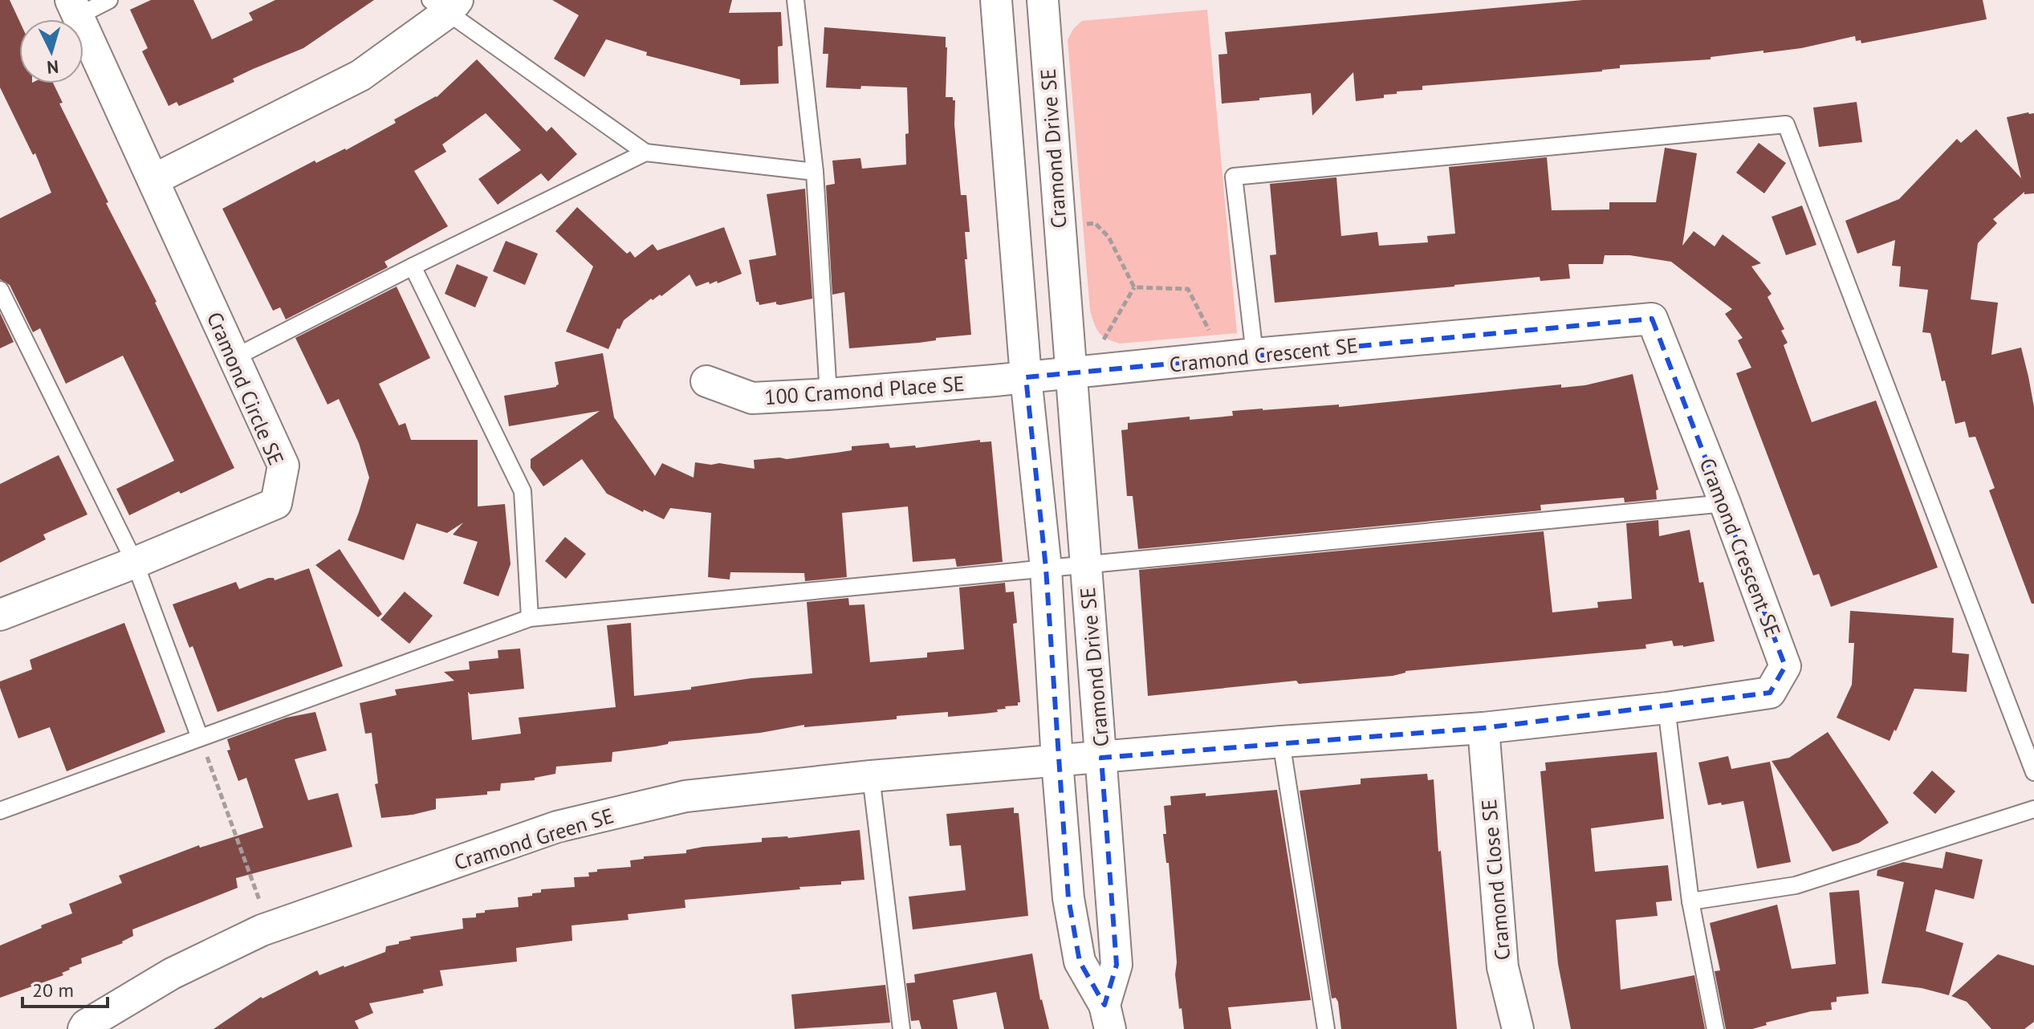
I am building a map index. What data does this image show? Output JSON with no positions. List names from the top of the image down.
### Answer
{
  "streets": {
    "street": [
      "Cramond Drive SE",
      "Cramond Crescent SE",
      "Cramond Circle SE",
      "100 Cramond Place SE",
      "Cramond Green SE",
      "Cramond Close SE"
    ]
  },
  "crossings": [
    ["Cramond Drive SE", "Cramond Crescent SE"],
    ["Cramond Drive SE", "100 Cramond Place SE"],
    ["Cramond Drive SE", "Cramond Green SE"],
    ["Cramond Crescent SE", "100 Cramond Place SE"],
    ["Cramond Crescent SE", "Cramond Close SE"]
  ],
  "scale_bar": "20 m",
  "north": "bottom"
}
